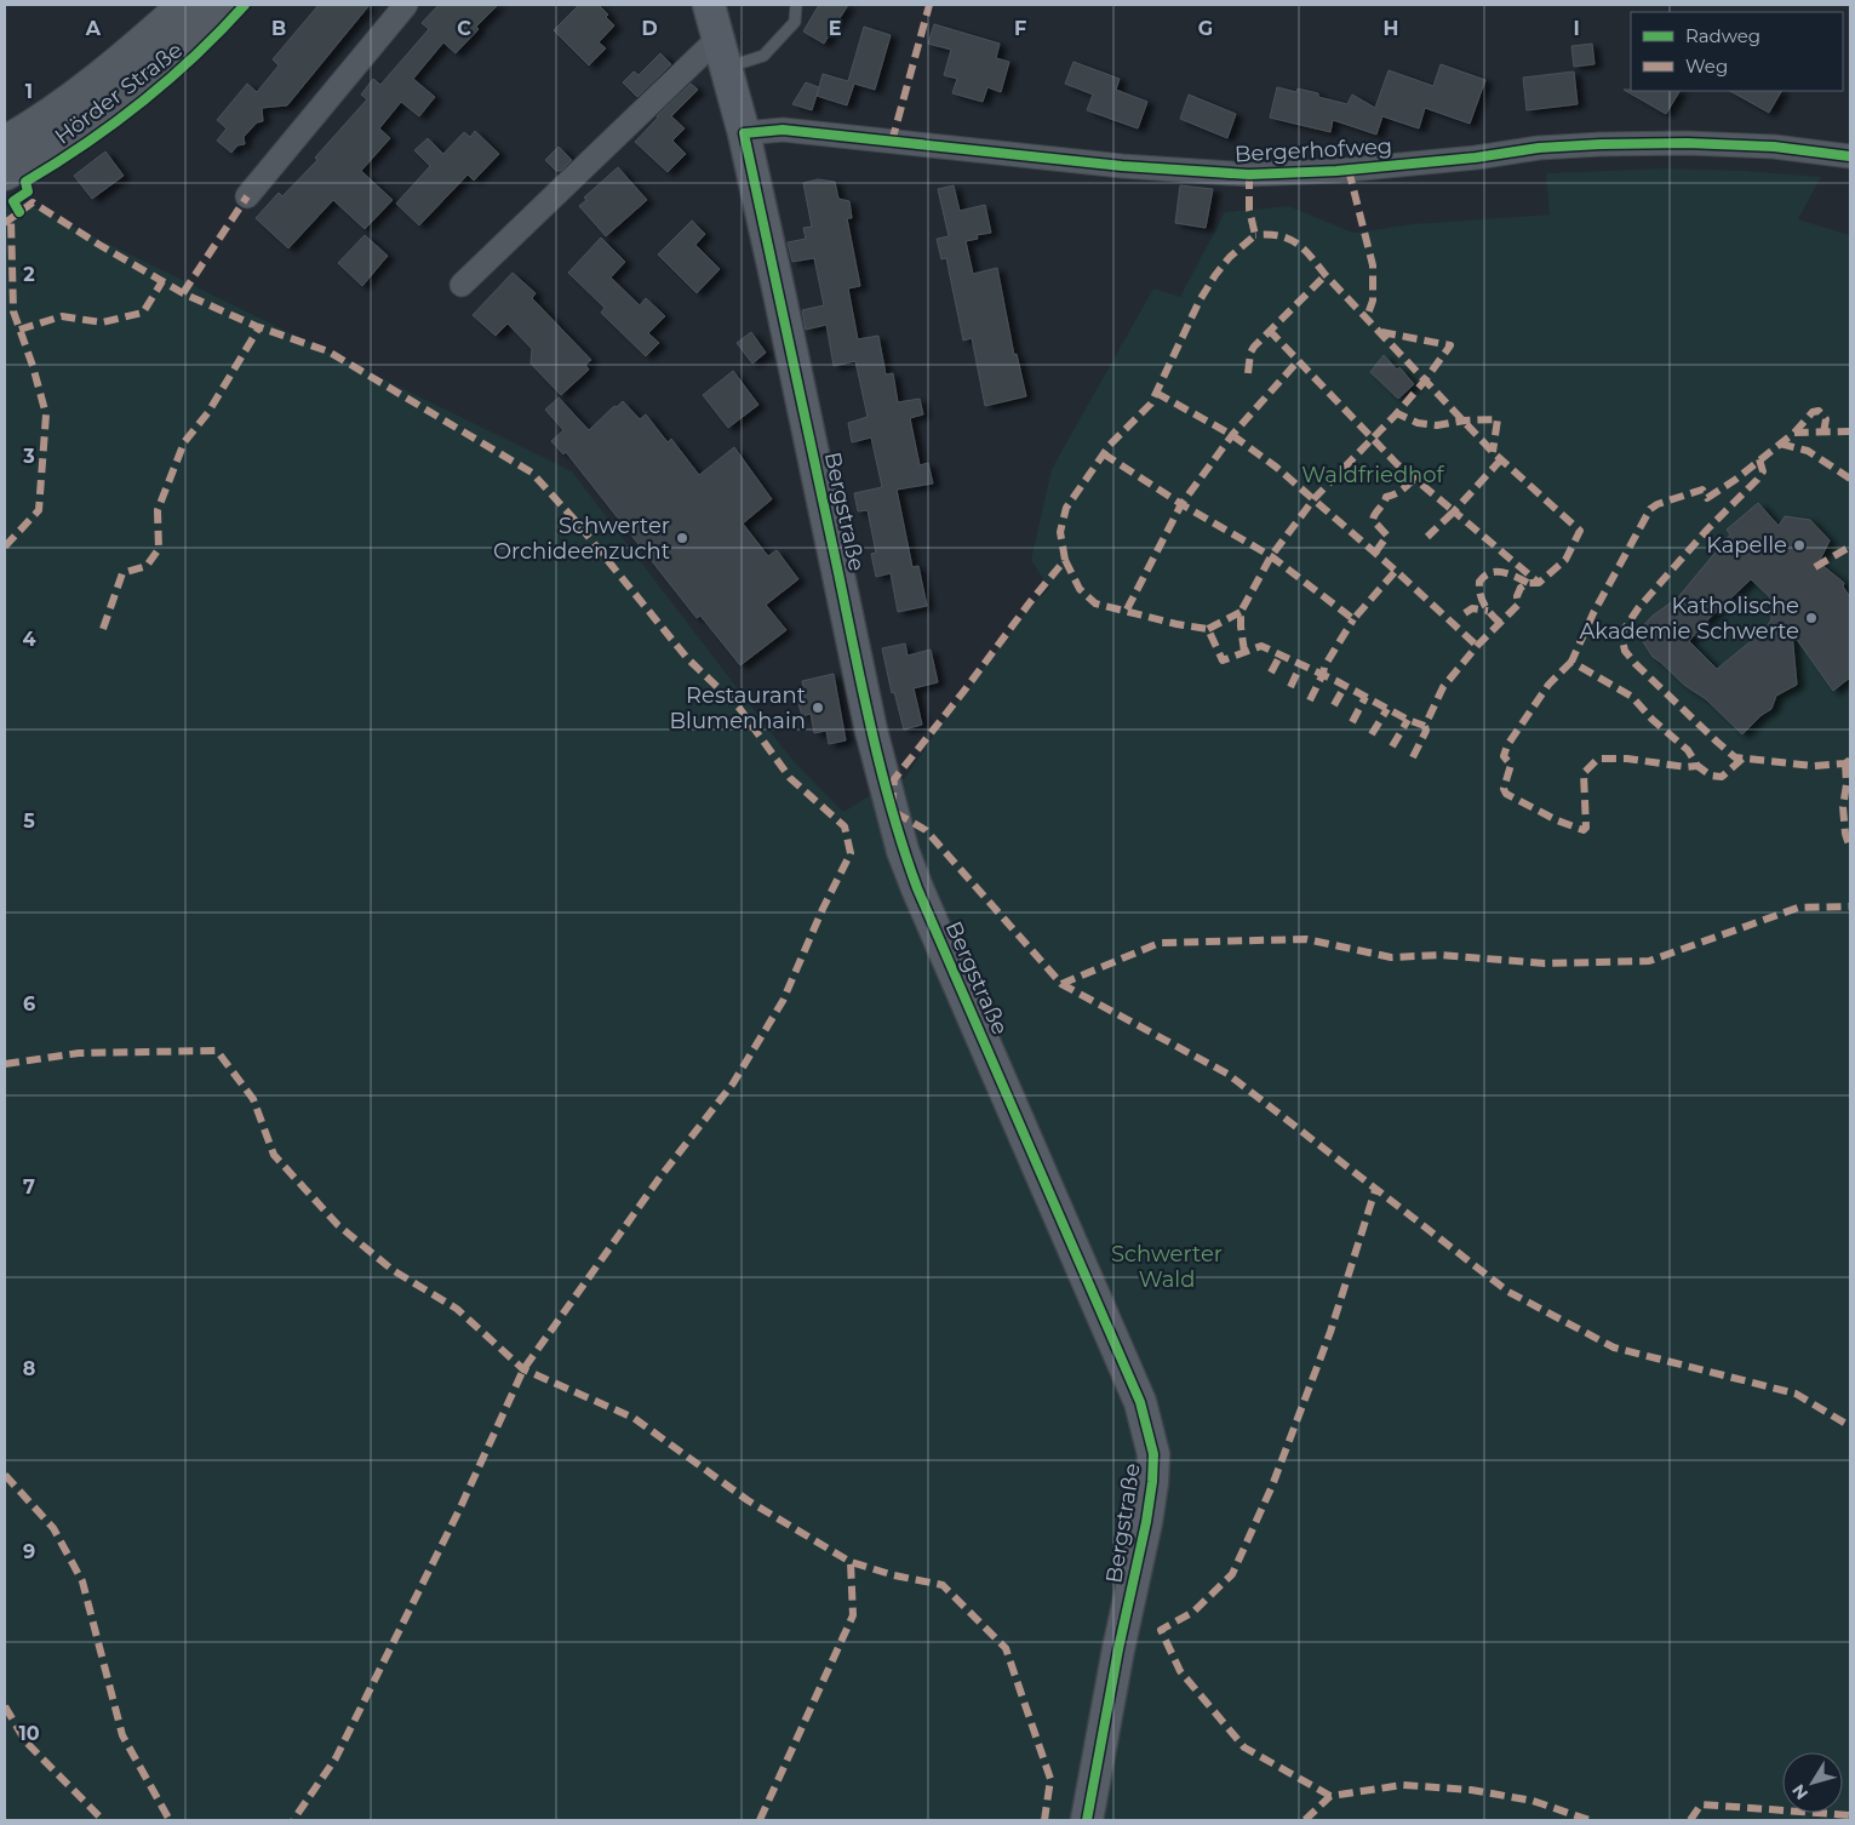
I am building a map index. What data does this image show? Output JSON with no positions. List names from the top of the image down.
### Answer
{
  "streets": {
    "main road": ["Hörder Straße", "Bergstraße"],
    "street": ["Bergerhofweg"]
  },
  "crossings": [
    ["Bergerhofweg", "Bergstraße"]
  ],
  "parks": ["Waldfriedhof", "Schwerter Wald"],
  "places": [
    "Schwerter Orchideenzucht",
    "Kapelle",
    "Katholische Akademie Schwerte",
    "Restaurant Blumenhain"
  ],
  "legend": ["Radweg", "Weg"],
  "north": "bottom left",
  "grid": {
    "columns": [
      "A",
      "B",
      "C",
      "D",
      "E",
      "F",
      "G",
      "H",
      "I"
    ],
    "rows": [
      "1",
      "2",
      "3",
      "4",
      "5",
      "6",
      "7",
      "8",
      "9",
      "10"
    ]
  }
}
